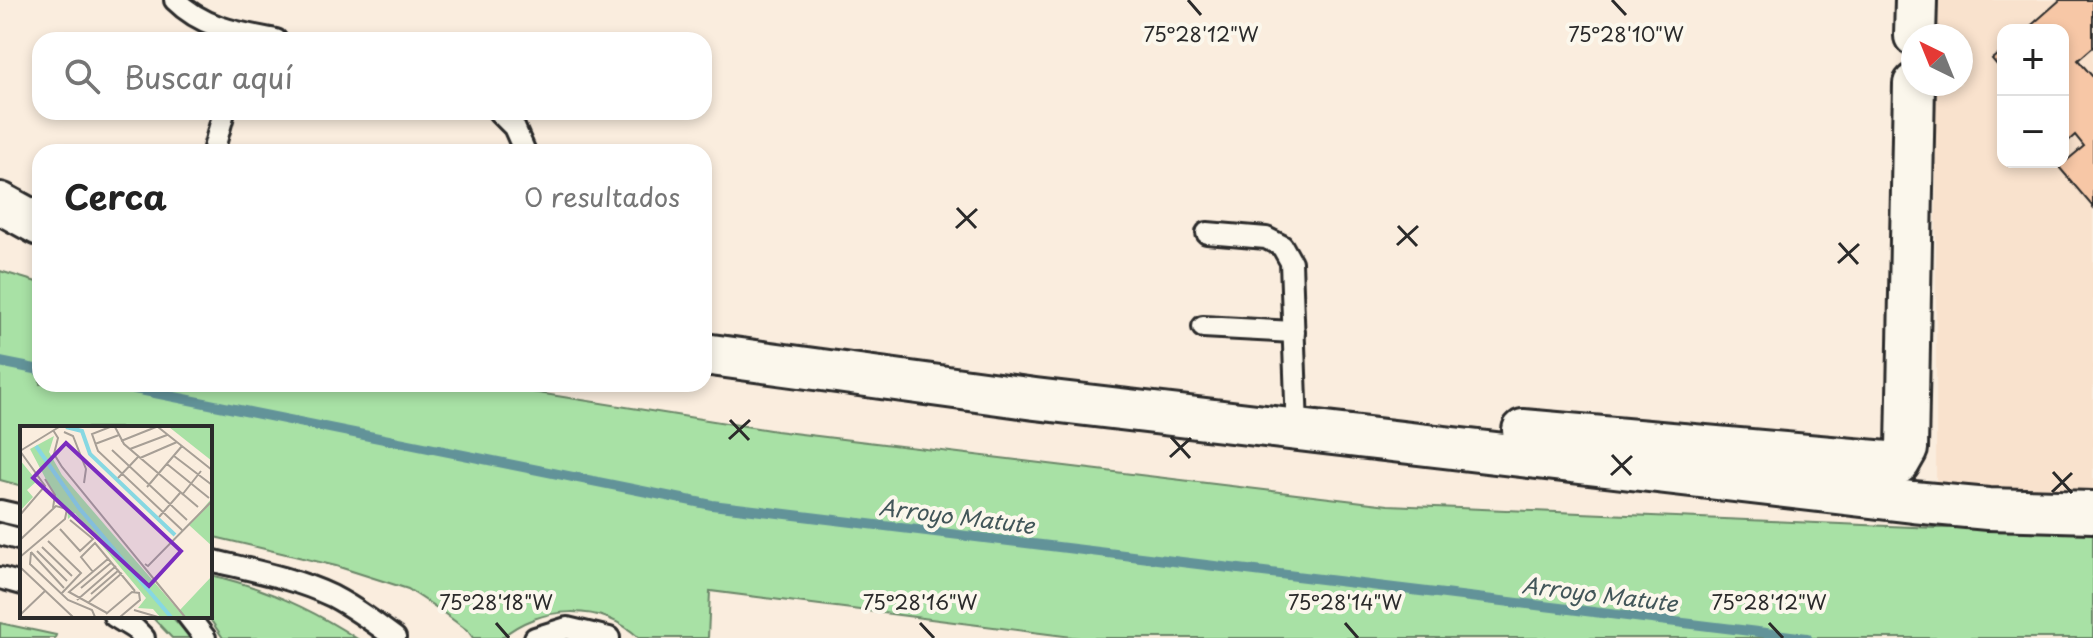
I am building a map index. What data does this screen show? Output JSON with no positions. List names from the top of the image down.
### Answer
{
  "water": ["Arroyo Matute"],
  "north": "top left",
  "page": {
    "map_buttons": ["+", "−"],
    "search": "Buscar aquí",
    "heading": ["Cerca", "0 resultados"]
  },
  "coordinates": [
    "75°28'10\"W",
    "75°28'12\"W",
    "75°28'18\"W",
    "75°28'16\"W",
    "75°28'14\"W"
  ]
}
